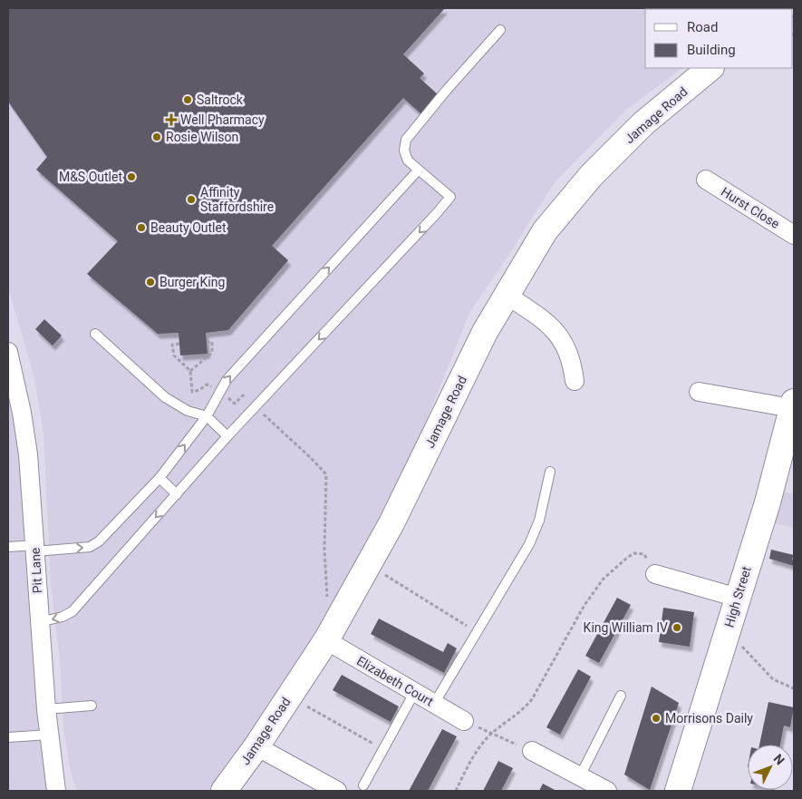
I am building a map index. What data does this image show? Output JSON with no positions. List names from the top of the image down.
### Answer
{
  "streets": {
    "street": [
      "Jamage Road",
      "Hurst Close",
      "Pit Lane",
      "High Street",
      "Elizabeth Court"
    ]
  },
  "crossings": [
    ["Jamage Road", "Elizabeth Court"]
  ],
  "places": {
    "other": [
      "Saltrock",
      "Rosie Wilson",
      "M&S Outlet",
      "Affinity Staffordshire",
      "Beauty Outlet",
      "Burger King",
      "King William IV",
      "Morrisons Daily"
    ],
    "health": ["Well Pharmacy"]
  },
  "legend": ["Road", "Building"],
  "north": "top right"
}
